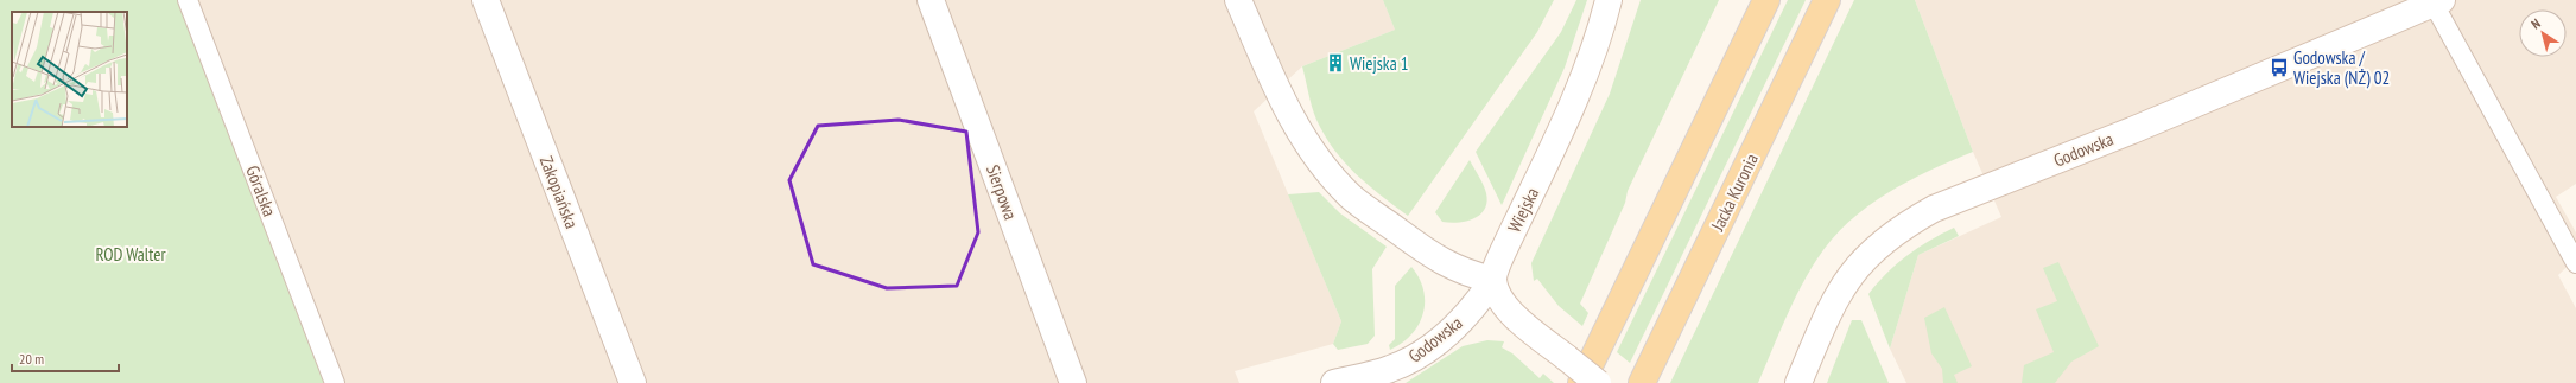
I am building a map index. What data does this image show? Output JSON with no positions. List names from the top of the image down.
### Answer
{
  "streets": {
    "main road": ["Jacka Kuronia"],
    "street": [
      "Godowska",
      "Zakopiańska",
      "Sierpowa",
      "Wiejska"
    ],
    "lane": ["Góralska"]
  },
  "crossings": [
    ["Godowska", "Wiejska"]
  ],
  "parks": ["ROD Walter"],
  "places": {
    "building": ["Wiejska 1"],
    "bus stop": ["Godowska / Wiejska (NŻ) 02"]
  },
  "scale_bar": "20 m",
  "north": "top left"
}
